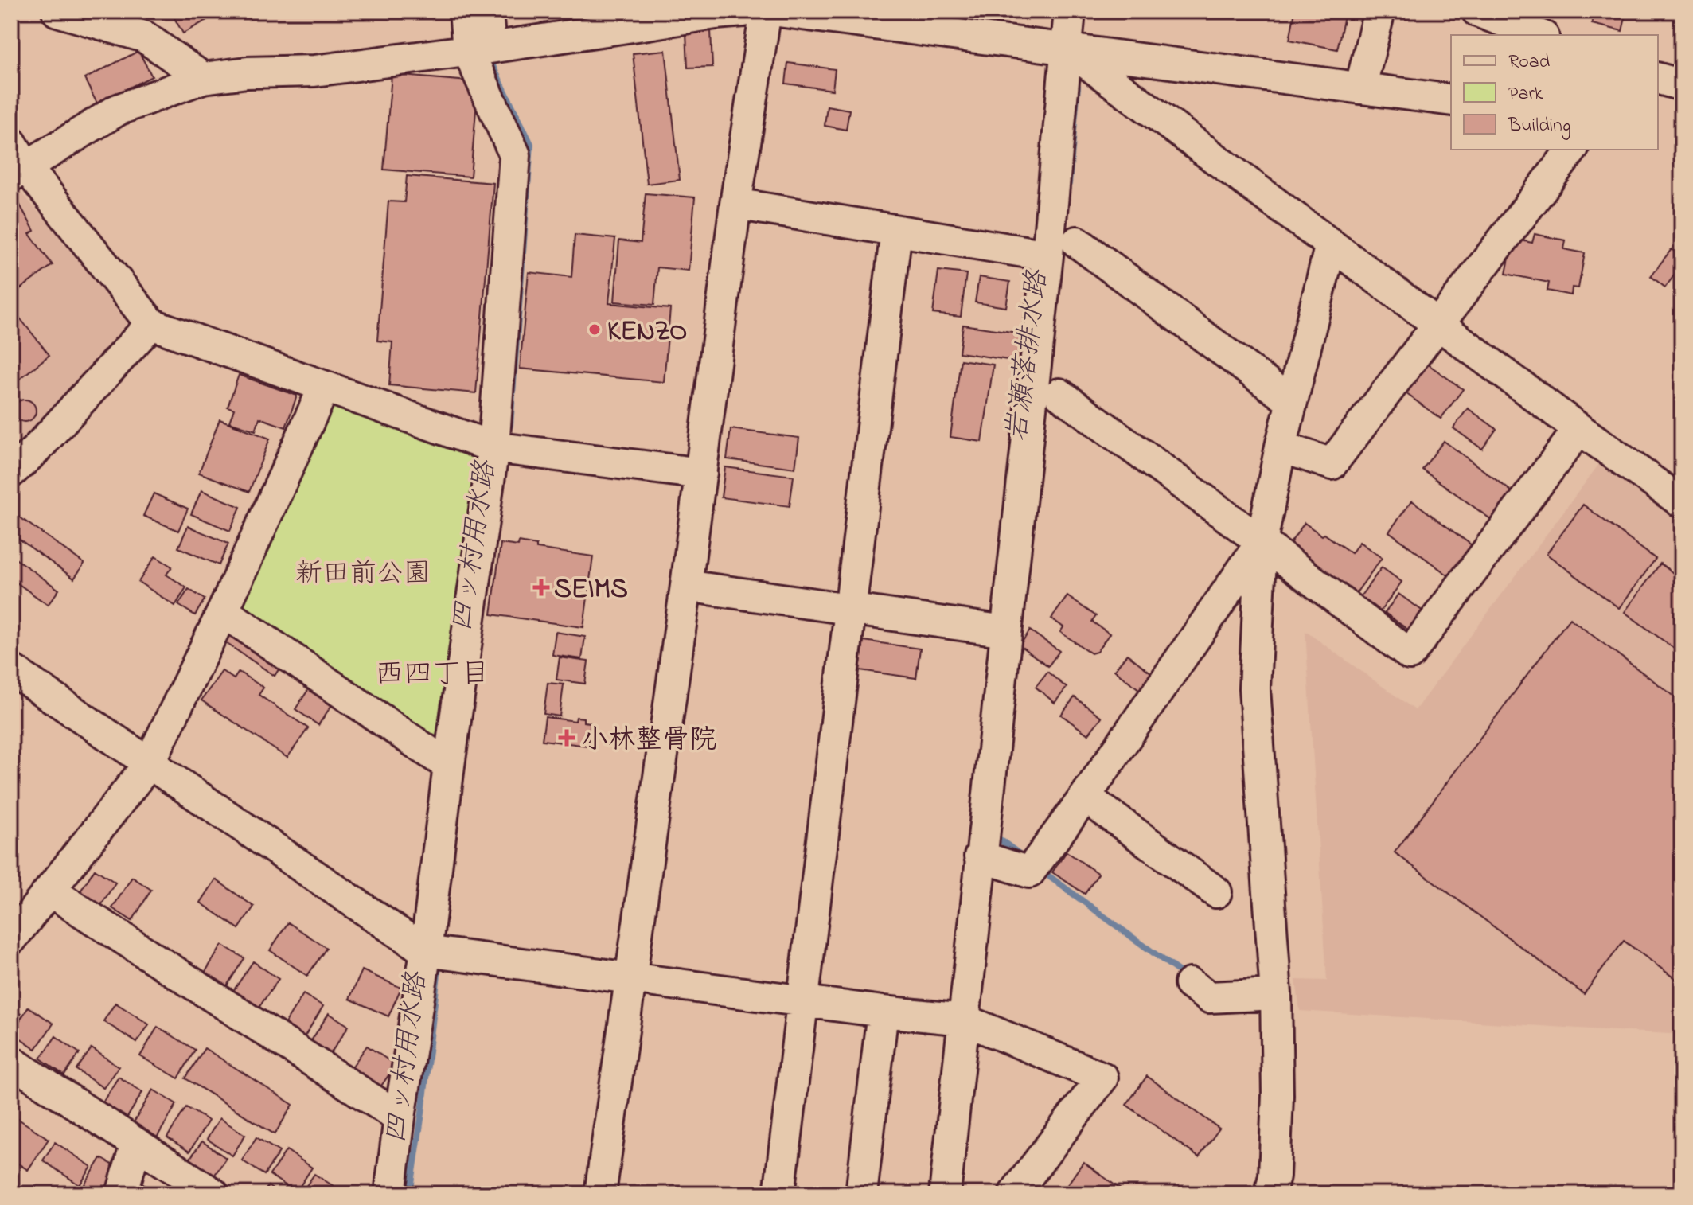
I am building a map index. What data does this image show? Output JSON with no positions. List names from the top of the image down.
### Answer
{
  "districts": ["西四丁目"],
  "water": ["岩瀬落排水路", "四ッ村用水路"],
  "parks": ["新田前公園"],
  "places": {
    "other": ["KENZO"],
    "health": ["SEIMS", "小林整骨院"]
  },
  "legend": ["Road", "Park", "Building"]
}
